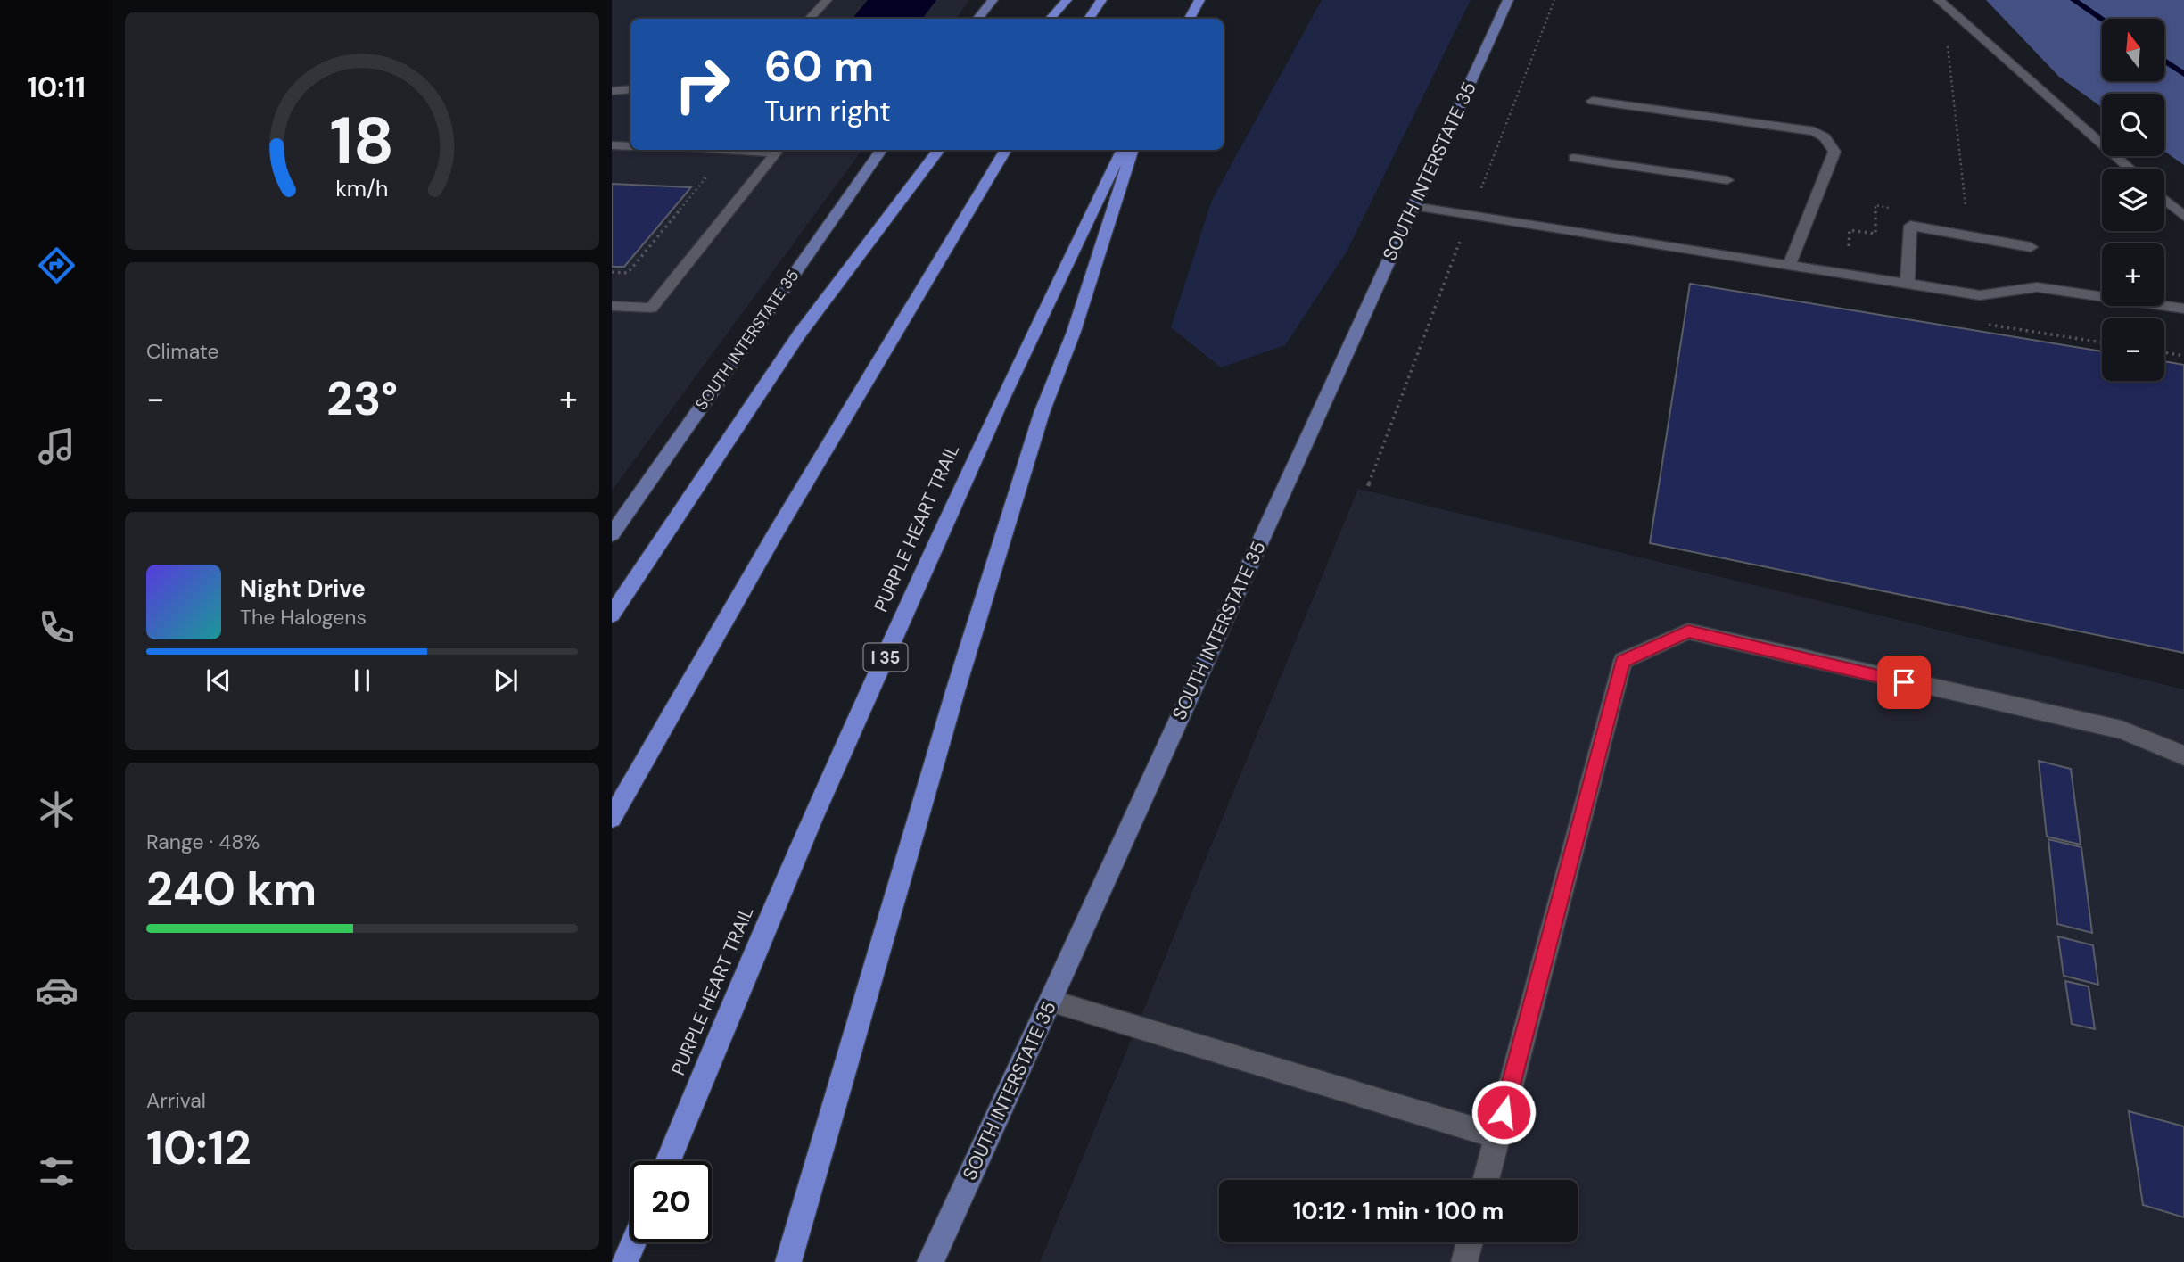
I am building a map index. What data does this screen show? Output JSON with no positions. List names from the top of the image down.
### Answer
{
  "streets": {
    "highway": ["PURPLE HEART TRAIL", "I 35"],
    "main road": ["SOUTH INTERSTATE 35"]
  },
  "north": "top",
  "page": {
    "tabs": "10:11",
    "map_buttons": ["+", "−"],
    "turn": ["60 m", "Turn right"],
    "tile": [
      "Climate",
      ["Range · 48%", "240 km"],
      ["Arrival", "10:12"]
    ],
    "heat": ["−", "23°", "+"],
    "song": ["Night Drive", "The Halogens"],
    "limit": "20",
    "trip": "10:12 · 1 min · 100 m",
    "gauge": ["18", "km/h"]
  }
}
